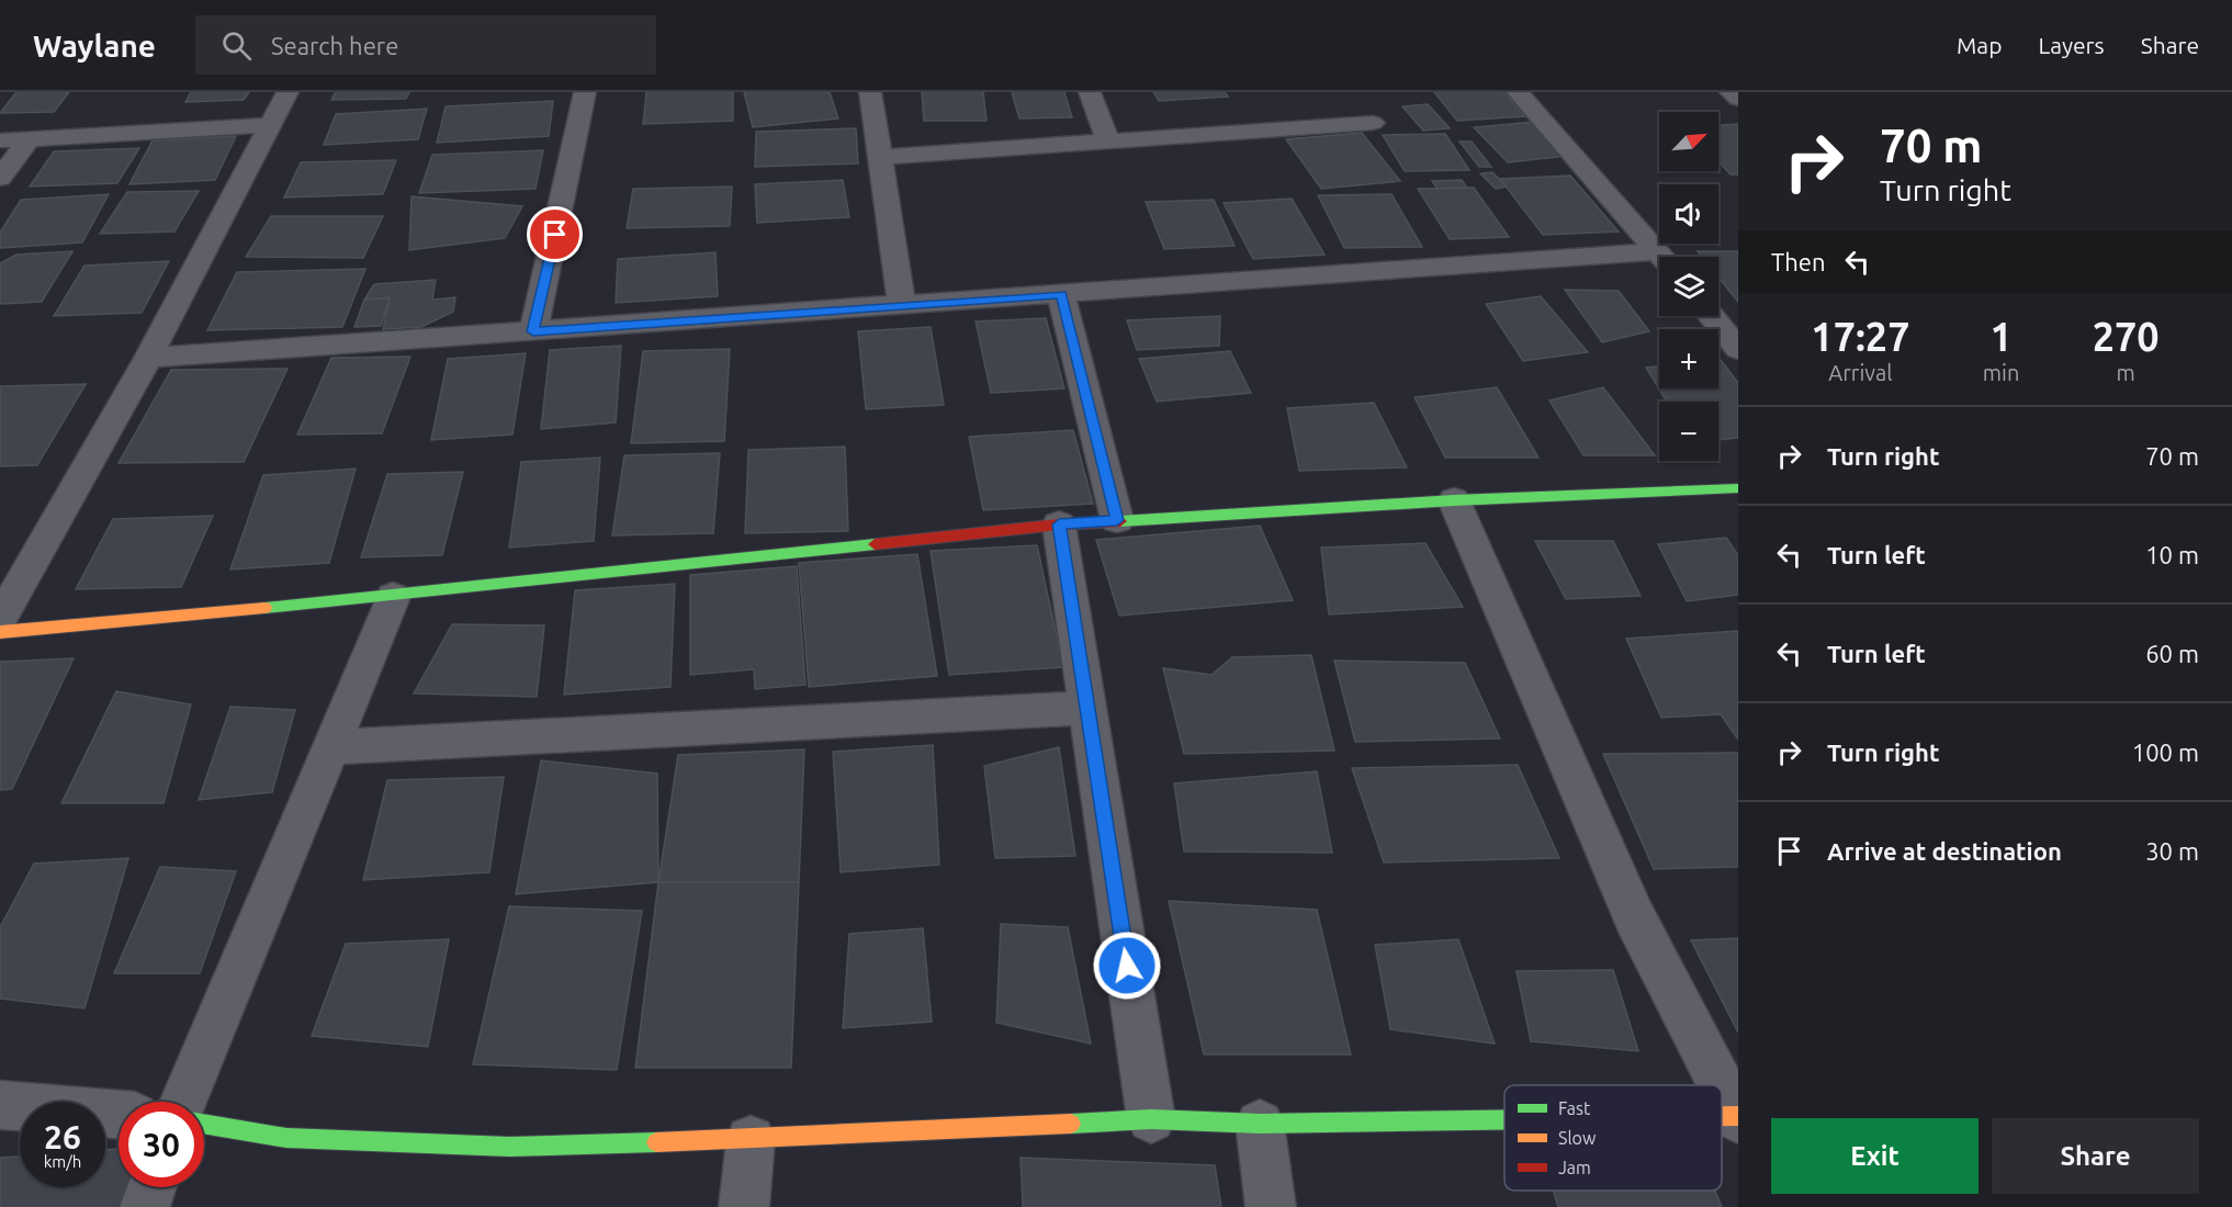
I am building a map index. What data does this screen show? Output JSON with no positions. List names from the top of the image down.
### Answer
{
  "legend": ["Fast", "Slow", "Jam"],
  "north": "top right",
  "page": {
    "header": "Waylane",
    "search": "Search here",
    "nav": ["Map", "Layers", "Share"],
    "turn": ["70 m", "Turn right"],
    "map_buttons": ["+", "−"],
    "then": "Then",
    "eta": [
      "17:27",
      "Arrival",
      "1",
      "min",
      "270",
      "m"
    ],
    "list": [
      {
        "name": "Turn right",
        "value": "70 m"
      },
      {
        "name": "Turn left",
        "value": "10 m"
      },
      {
        "name": "Turn left",
        "value": "60 m"
      },
      {
        "name": "Turn right",
        "value": "100 m"
      },
      {
        "name": "Arrive at destination",
        "value": "30 m"
      }
    ],
    "speed": "26 km/h",
    "limit": "30",
    "buttons": ["Exit", "Share"]
  }
}
